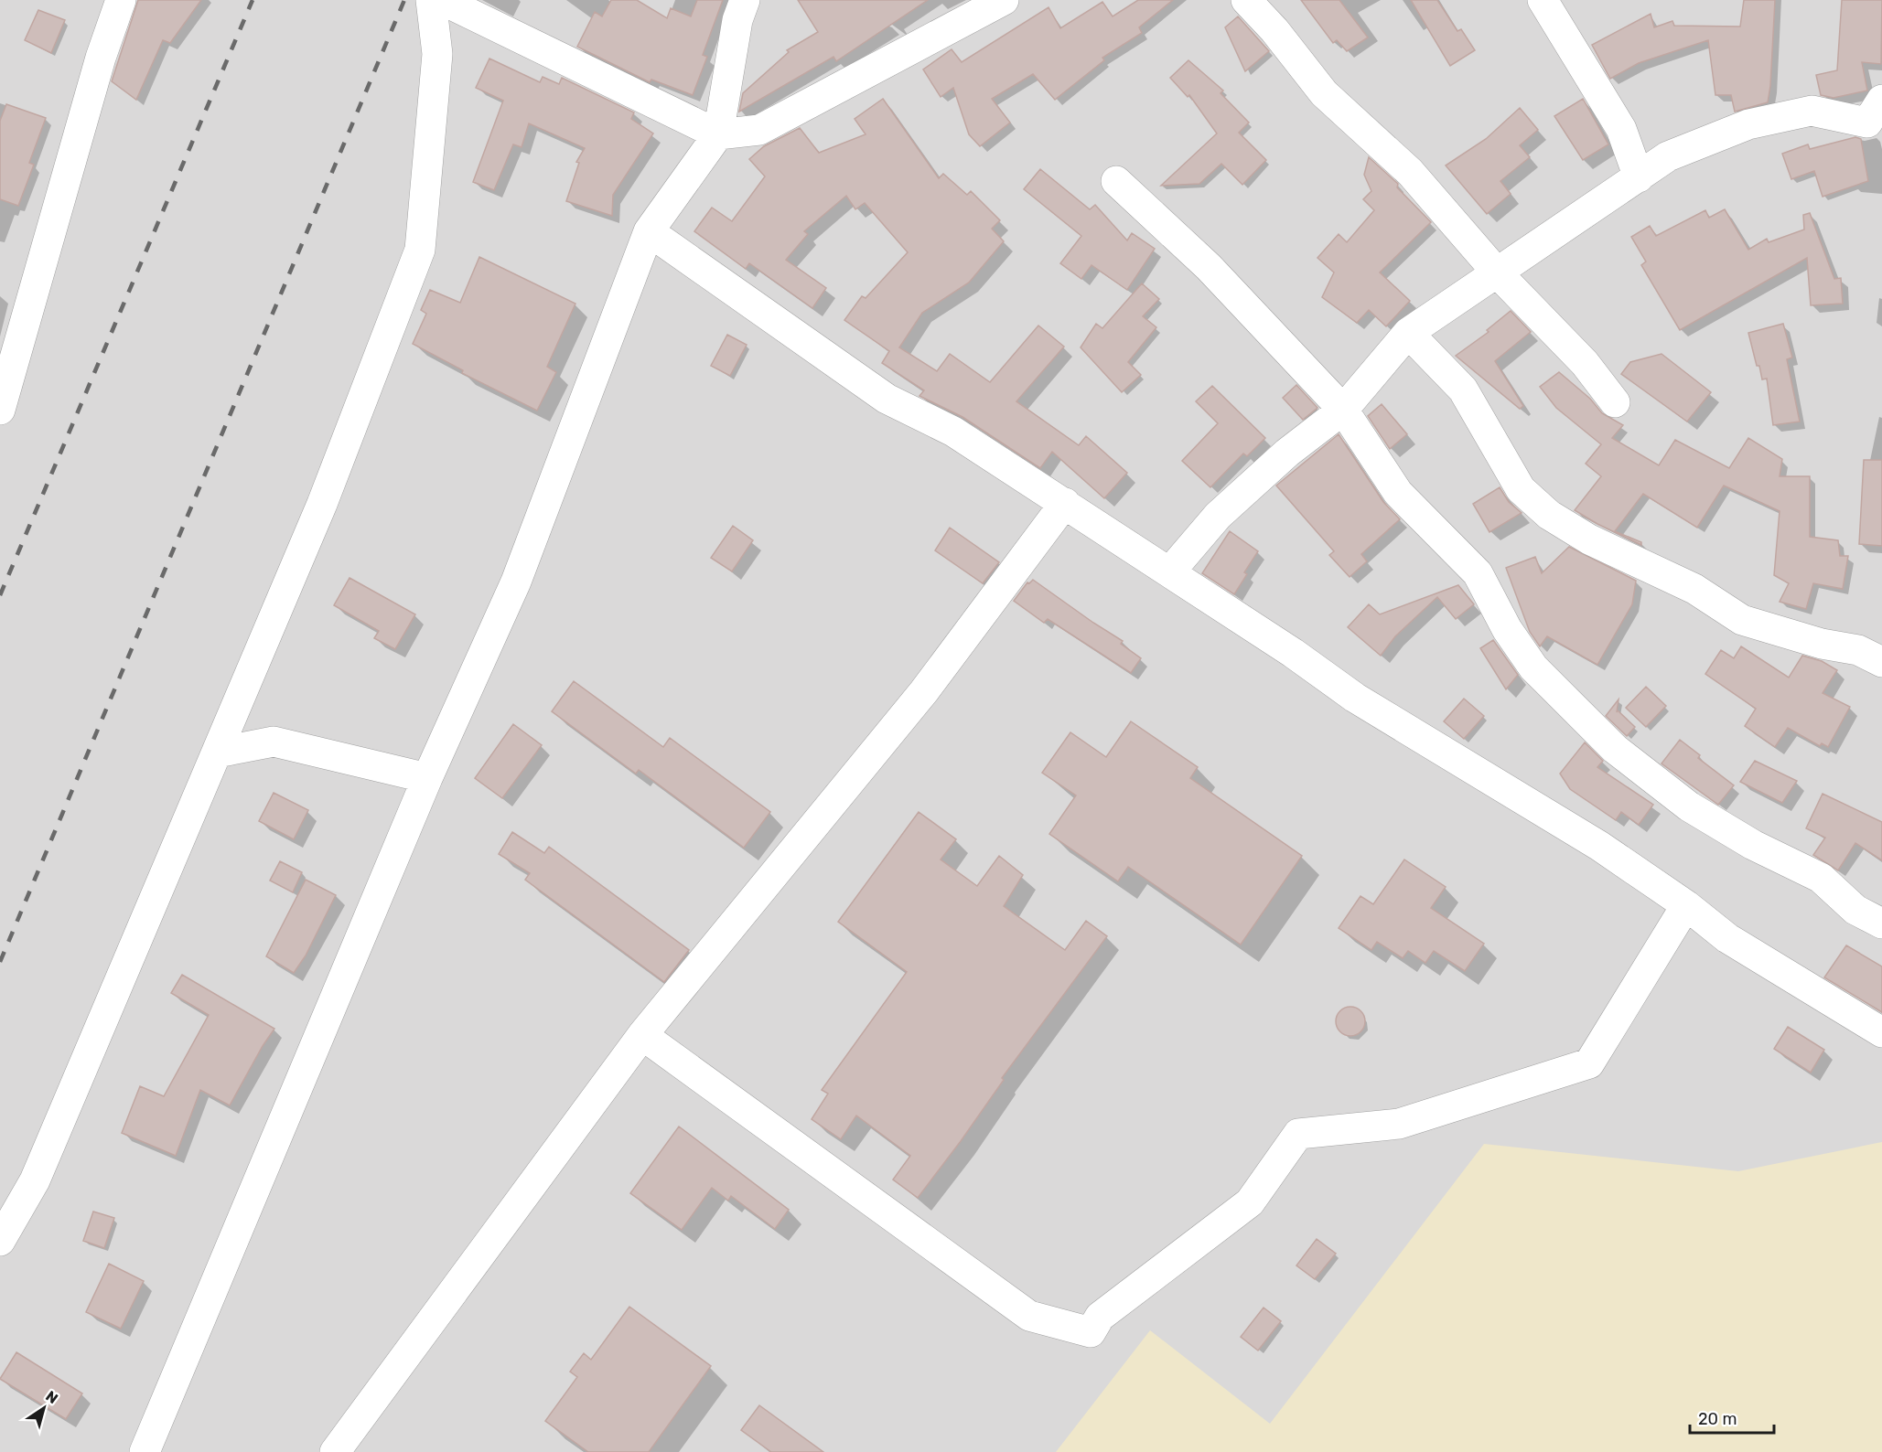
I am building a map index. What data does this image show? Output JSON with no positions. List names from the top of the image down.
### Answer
{
  "scale_bar": "20 m",
  "north": "top right"
}
